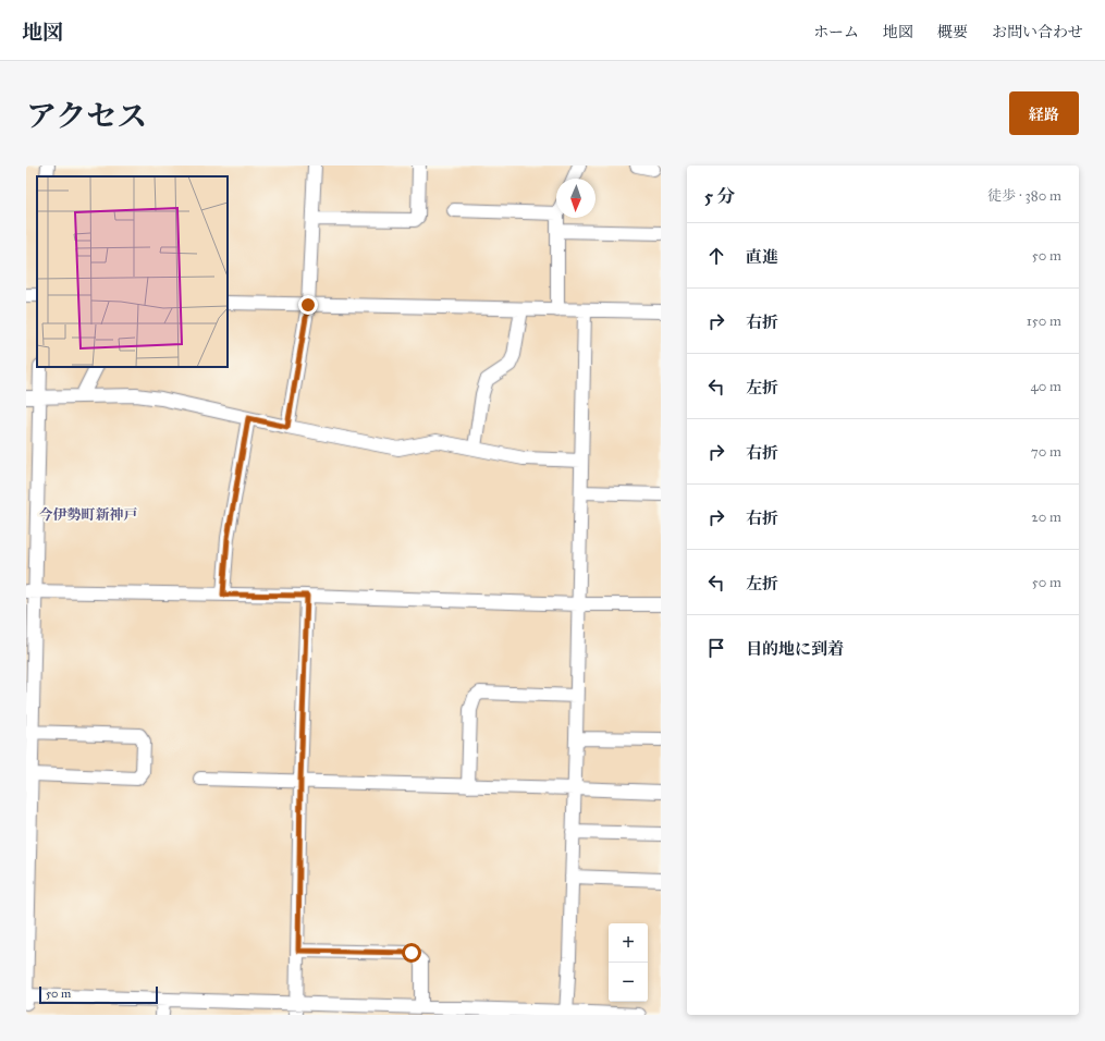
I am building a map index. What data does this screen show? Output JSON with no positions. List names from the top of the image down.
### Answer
{
  "districts": ["今伊勢町新神戸"],
  "scale_bar": "50 m",
  "north": "bottom",
  "page": {
    "header": "地図",
    "nav": [
      "ホーム",
      "地図",
      "概要",
      "お問い合わせ"
    ],
    "title": "アクセス",
    "buttons": "経路",
    "heading": ["5 分", "徒歩 · 380 m"],
    "list": [
      ["直進", "50 m"],
      ["右折", "150 m"],
      ["左折", "40 m"],
      ["右折", "70 m"],
      ["右折", "20 m"],
      ["左折", "50 m"],
      "目的地に到着"
    ],
    "map_buttons": ["+", "−"],
    "scale": "50 m"
  }
}
